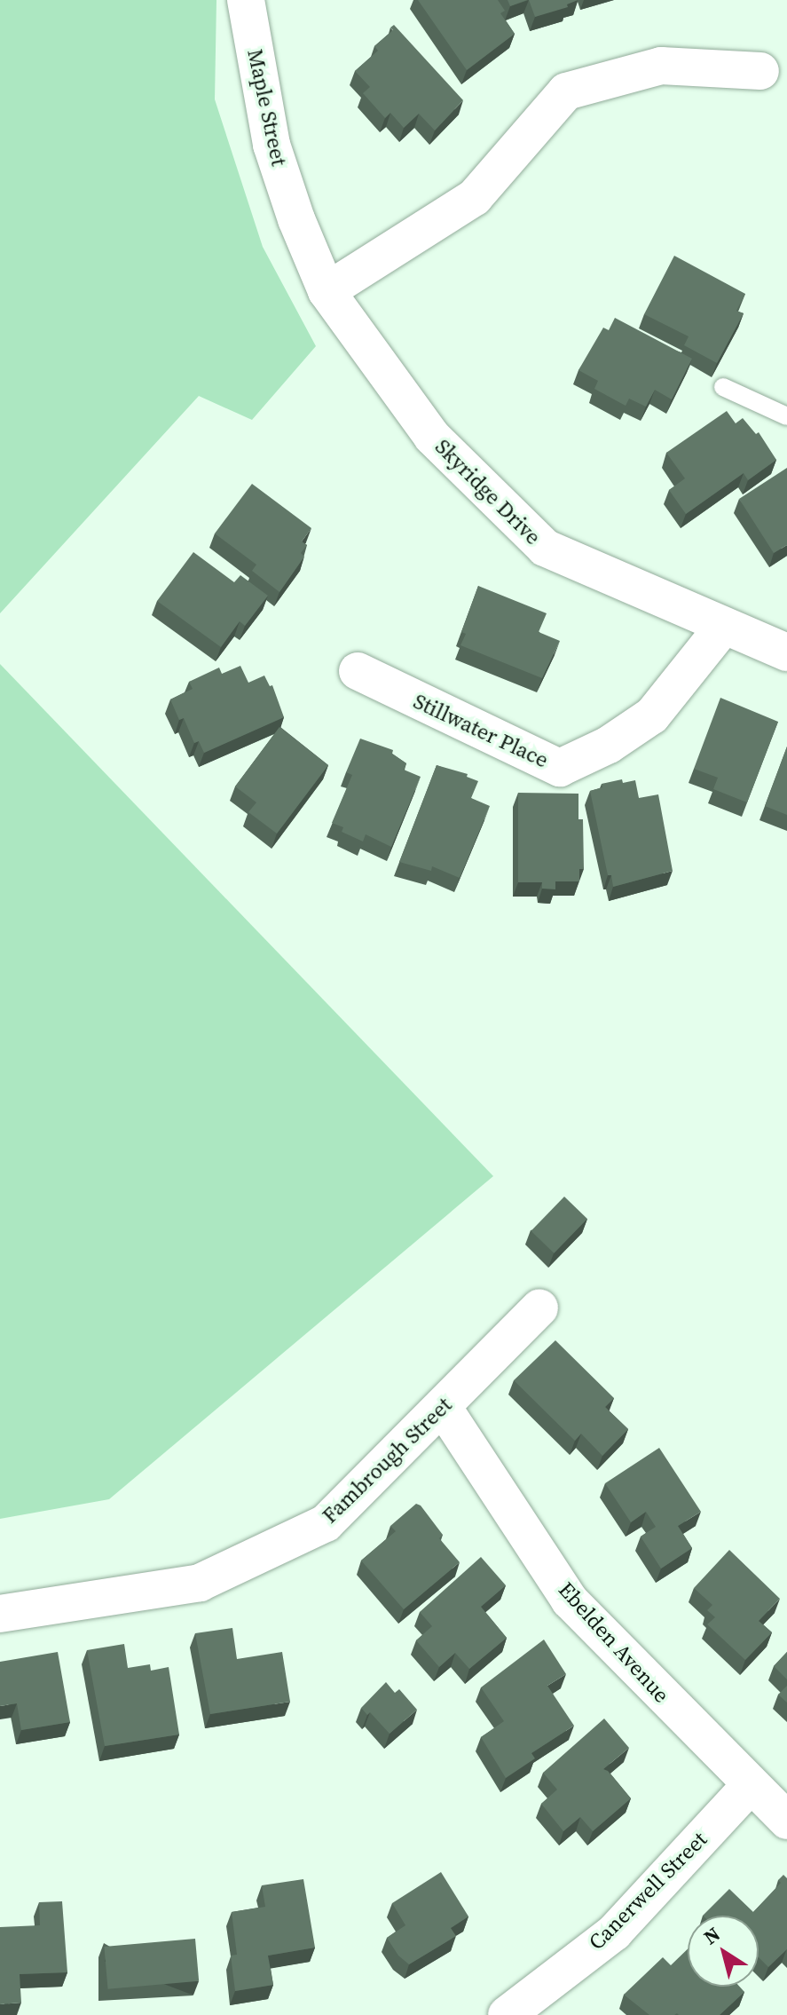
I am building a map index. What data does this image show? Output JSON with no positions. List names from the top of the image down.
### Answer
{
  "streets": {
    "street": [
      "Maple Street",
      "Skyridge Drive",
      "Stillwater Place",
      "Fambrough Street",
      "Ebelden Avenue",
      "Canerwell Street"
    ]
  },
  "crossings": [
    ["Maple Street", "Skyridge Drive"],
    ["Skyridge Drive", "Stillwater Place"],
    ["Fambrough Street", "Ebelden Avenue"],
    ["Ebelden Avenue", "Canerwell Street"]
  ],
  "north": "top left"
}
